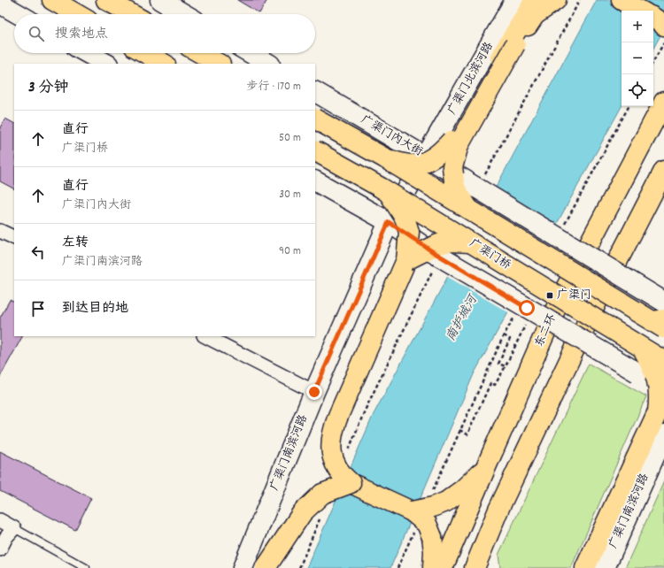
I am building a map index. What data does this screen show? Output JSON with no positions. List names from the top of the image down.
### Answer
{
  "streets": {
    "main road": ["广渠门桥", "东二环"],
    "street": ["广渠门北滨河路", "广渠门内大街", "广渠门南滨河路"]
  },
  "crossings": [
    ["广渠门北滨河路", "广渠门内大街"],
    ["广渠门北滨河路", "广渠门南滨河路"]
  ],
  "water": ["南护城河"],
  "places": {
    "transit": ["广渠门"]
  },
  "page": {
    "map_buttons": ["+", "−"],
    "search": "搜索地点",
    "heading": ["3 分钟", "步行 · 170 m"],
    "list": [
      ["直行", "广渠门桥", "50 m"],
      ["直行", "广渠门内大街", "30 m"],
      ["左转", "广渠门南滨河路", "90 m"],
      "到达目的地"
    ]
  }
}
